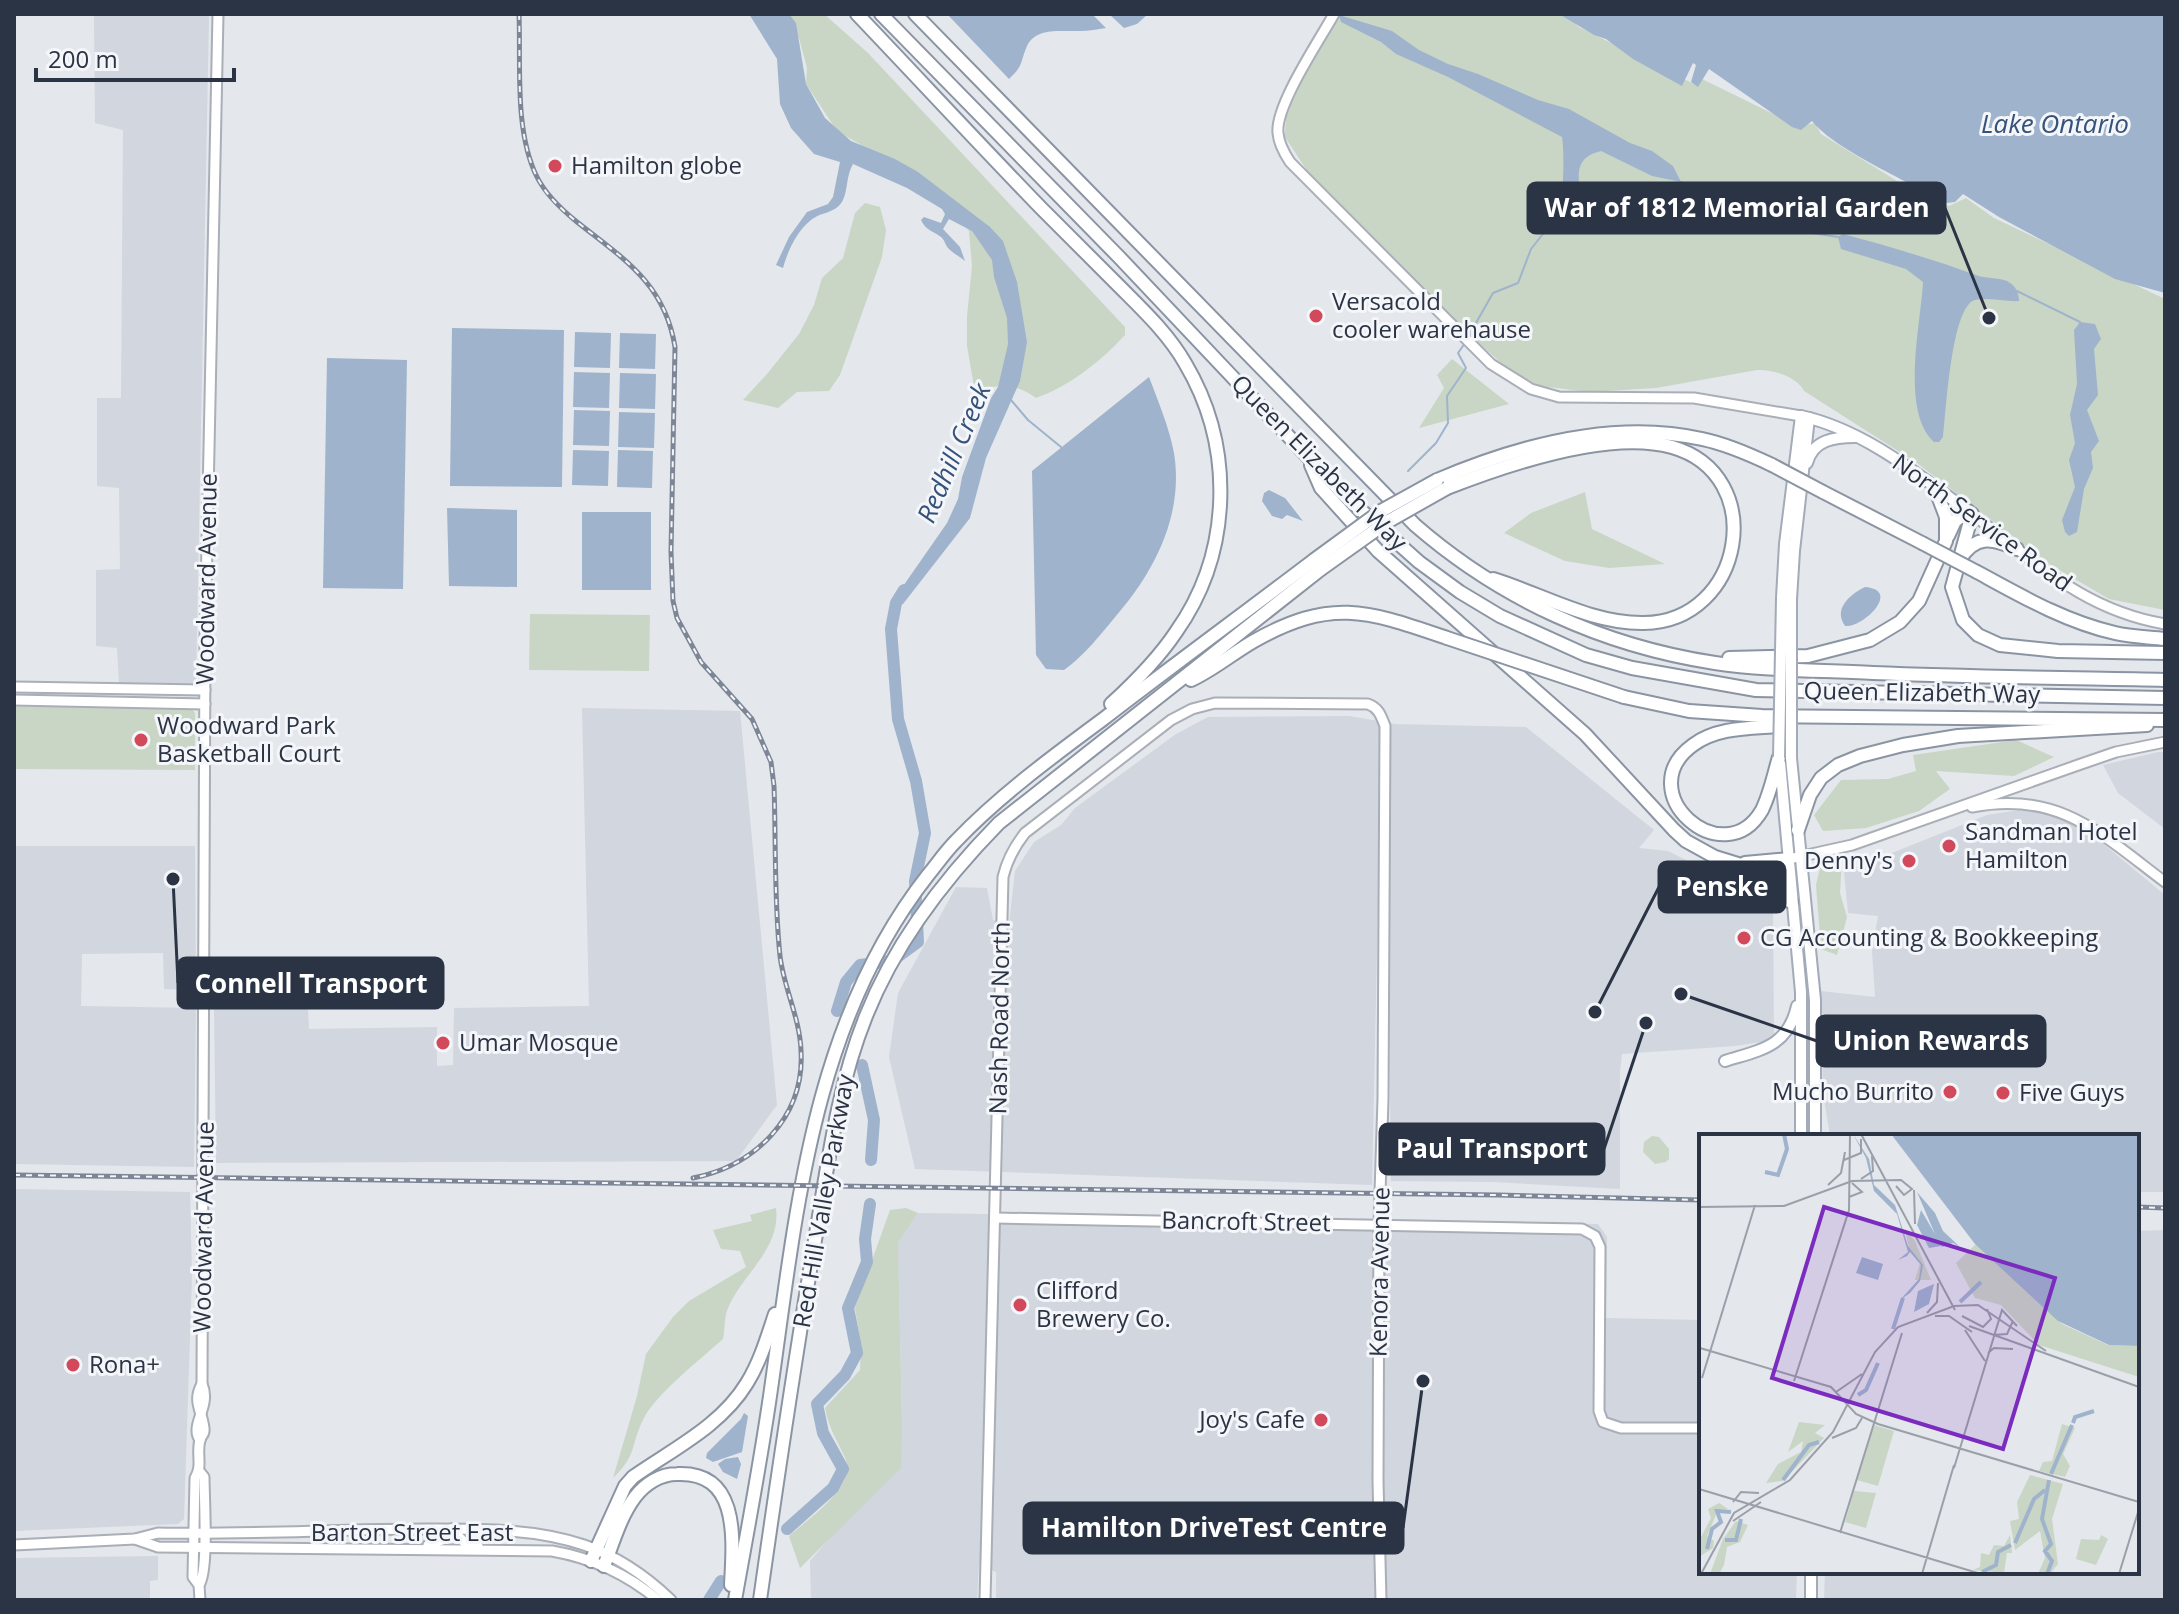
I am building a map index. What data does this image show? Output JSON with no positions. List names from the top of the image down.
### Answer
{
  "streets": {
    "highway": ["Queen Elizabeth Way", "Red Hill Valley Parkway"],
    "main road": ["North Service Road"],
    "street": [
      "Woodward Avenue",
      "Nash Road North",
      "Bancroft Street",
      "Kenora Avenue",
      "Barton Street East"
    ]
  },
  "crossings": [
    ["Woodward Avenue", "Barton Street East"],
    ["Nash Road North", "Bancroft Street"],
    ["Nash Road North", "Kenora Avenue"],
    ["Bancroft Street", "Kenora Avenue"]
  ],
  "water": ["Lake Ontario", "Redhill Creek"],
  "places": [
    "Hamilton globe",
    "Versacold cooler warehause",
    "War of 1812 Memorial Garden",
    "Woodward Park Basketball Court",
    "Sandman Hotel Hamilton",
    "Denny's",
    "Connell Transport",
    "CG Accounting & Bookkeeping",
    "Union Rewards",
    "Penske",
    "Paul Transport",
    "Umar Mosque",
    "Mucho Burrito",
    "Five Guys",
    "Clifford Brewery Co.",
    "Rona+",
    "Hamilton DriveTest Centre",
    "Joy's Cafe"
  ],
  "scale_bar": "200 m"
}
